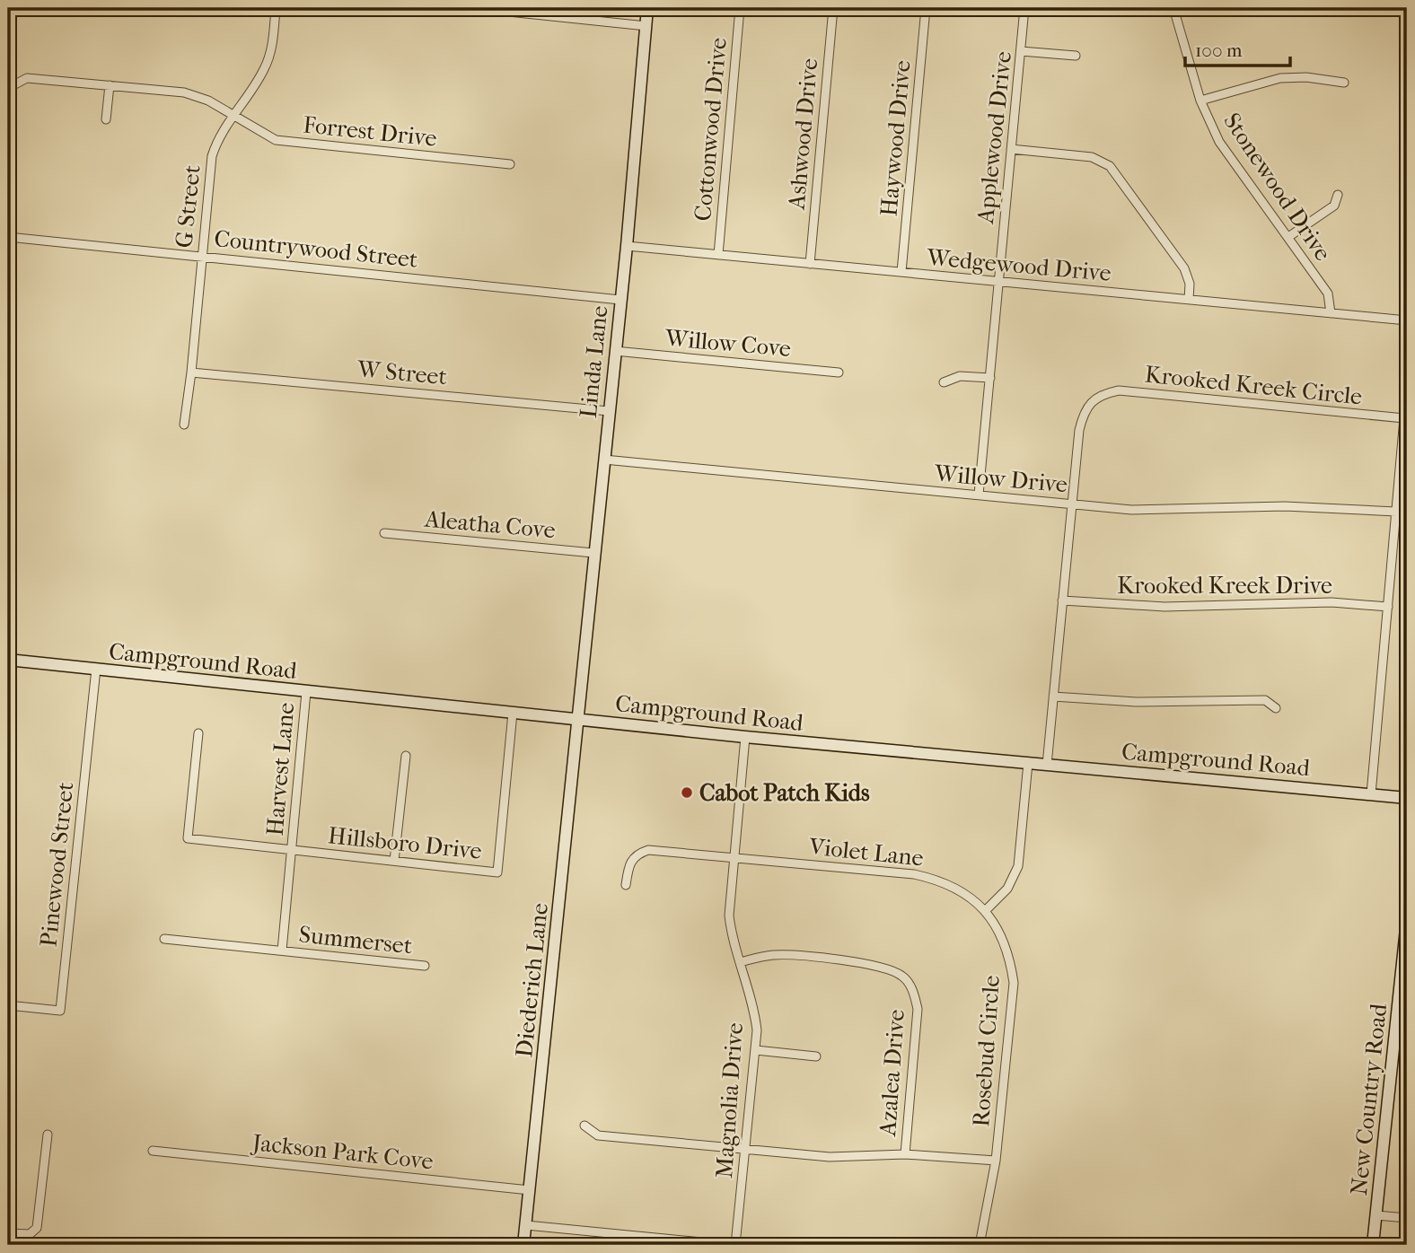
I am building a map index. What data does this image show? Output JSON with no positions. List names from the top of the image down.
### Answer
{
  "streets": {
    "street": [
      "Cottonwood Drive",
      "Forrest Drive",
      "Ashwood Drive",
      "Applewood Drive",
      "Haywood Drive",
      "Stonewood Drive",
      "G Street",
      "Countrywood Street",
      "Wedgewood Drive",
      "Willow Cove",
      "Linda Lane",
      "W Street",
      "Krooked Kreek Circle",
      "Willow Drive",
      "Aleatha Cove",
      "Krooked Kreek Drive",
      "Campground Road",
      "Harvest Lane",
      "Hillsboro Drive",
      "Violet Lane",
      "Pinewood Street",
      "Summerset",
      "Diederich Lane",
      "Rosebud Circle",
      "Azalea Drive",
      "New Country Road",
      "Magnolia Drive",
      "Jackson Park Cove"
    ]
  },
  "crossings": [
    ["Cottonwood Drive", "Wedgewood Drive"],
    ["Forrest Drive", "G Street"],
    ["Ashwood Drive", "Wedgewood Drive"],
    ["Applewood Drive", "Wedgewood Drive"],
    ["Applewood Drive", "Willow Drive"],
    ["Haywood Drive", "Wedgewood Drive"],
    ["Stonewood Drive", "Wedgewood Drive"],
    ["G Street", "Countrywood Street"],
    ["G Street", "W Street"],
    ["Countrywood Street", "Linda Lane"],
    ["Wedgewood Drive", "Linda Lane"],
    ["Willow Cove", "Linda Lane"],
    ["Linda Lane", "W Street"],
    ["Linda Lane", "Willow Drive"],
    ["Linda Lane", "Aleatha Cove"],
    ["Linda Lane", "Campground Road"],
    ["Linda Lane", "Diederich Lane"],
    ["Krooked Kreek Circle", "Willow Drive"],
    ["Krooked Kreek Circle", "Krooked Kreek Drive"],
    ["Krooked Kreek Circle", "Campground Road"],
    ["Campground Road", "Harvest Lane"],
    ["Campground Road", "Hillsboro Drive"],
    ["Campground Road", "Pinewood Street"],
    ["Campground Road", "Diederich Lane"],
    ["Campground Road", "Magnolia Drive"],
    ["Harvest Lane", "Hillsboro Drive"],
    ["Harvest Lane", "Summerset"],
    ["Hillsboro Drive", "Summerset"],
    ["Violet Lane", "Rosebud Circle"],
    ["Violet Lane", "Magnolia Drive"],
    ["Diederich Lane", "Jackson Park Cove"],
    ["Azalea Drive", "Magnolia Drive"]
  ],
  "places": ["Cabot Patch Kids"],
  "scale_bar": "100 m"
}
